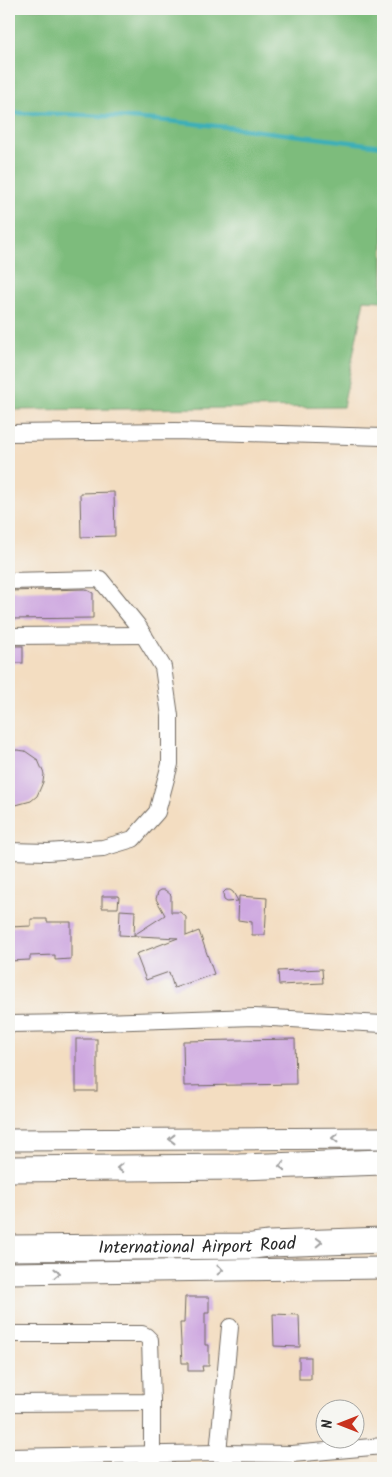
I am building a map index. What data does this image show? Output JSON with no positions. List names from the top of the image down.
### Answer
{
  "streets": {
    "highway": ["International Airport Road"]
  },
  "north": "left"
}
